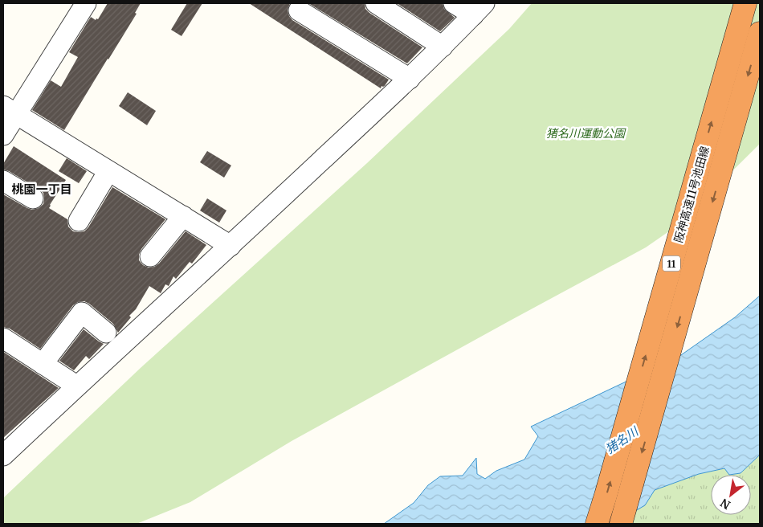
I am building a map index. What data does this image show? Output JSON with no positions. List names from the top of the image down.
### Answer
{
  "streets": {
    "highway": ["阪神高速11号池田線", "11"]
  },
  "districts": ["桃園一丁目"],
  "water": ["猪名川"],
  "parks": ["猪名川運動公園"],
  "north": "bottom left"
}
